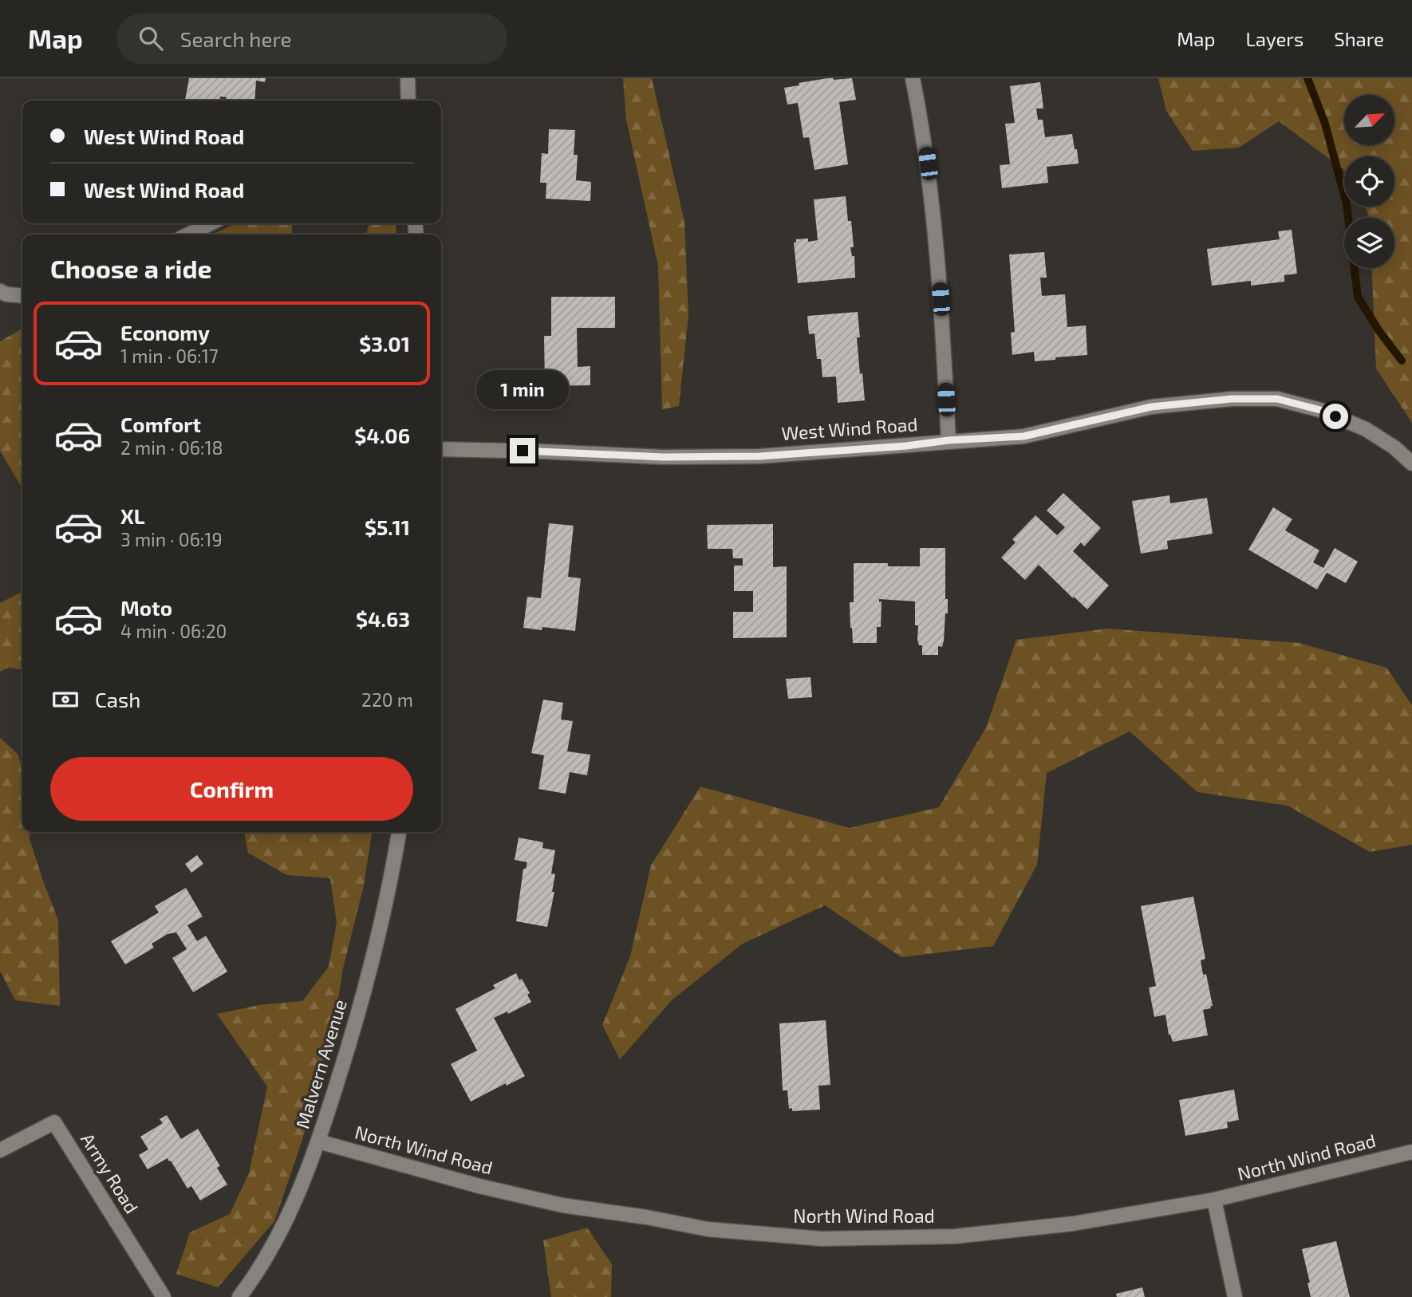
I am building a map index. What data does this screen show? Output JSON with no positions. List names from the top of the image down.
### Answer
{
  "streets": {
    "street": [
      "West Wind Road",
      "Malvern Avenue",
      "North Wind Road",
      "Army Road"
    ]
  },
  "crossings": [
    ["Malvern Avenue", "North Wind Road"]
  ],
  "north": "top right",
  "page": {
    "header": "Map",
    "search": "Search here",
    "nav": ["Map", "Layers", "Share"],
    "banner": ["West Wind Road", "West Wind Road"],
    "heading": "Choose a ride",
    "list": [
      {
        "name": "Economy",
        "note": "1 min · 06:17",
        "value": "$3.01"
      },
      {
        "name": "Comfort",
        "note": "2 min · 06:18",
        "value": "$4.06"
      },
      {
        "name": "XL",
        "note": "3 min · 06:19",
        "value": "$5.11"
      },
      {
        "name": "Moto",
        "note": "4 min · 06:20",
        "value": "$4.63"
      }
    ],
    "bubble": "1 min",
    "pay": ["Cash", "220 m"],
    "buttons": "Confirm"
  }
}
